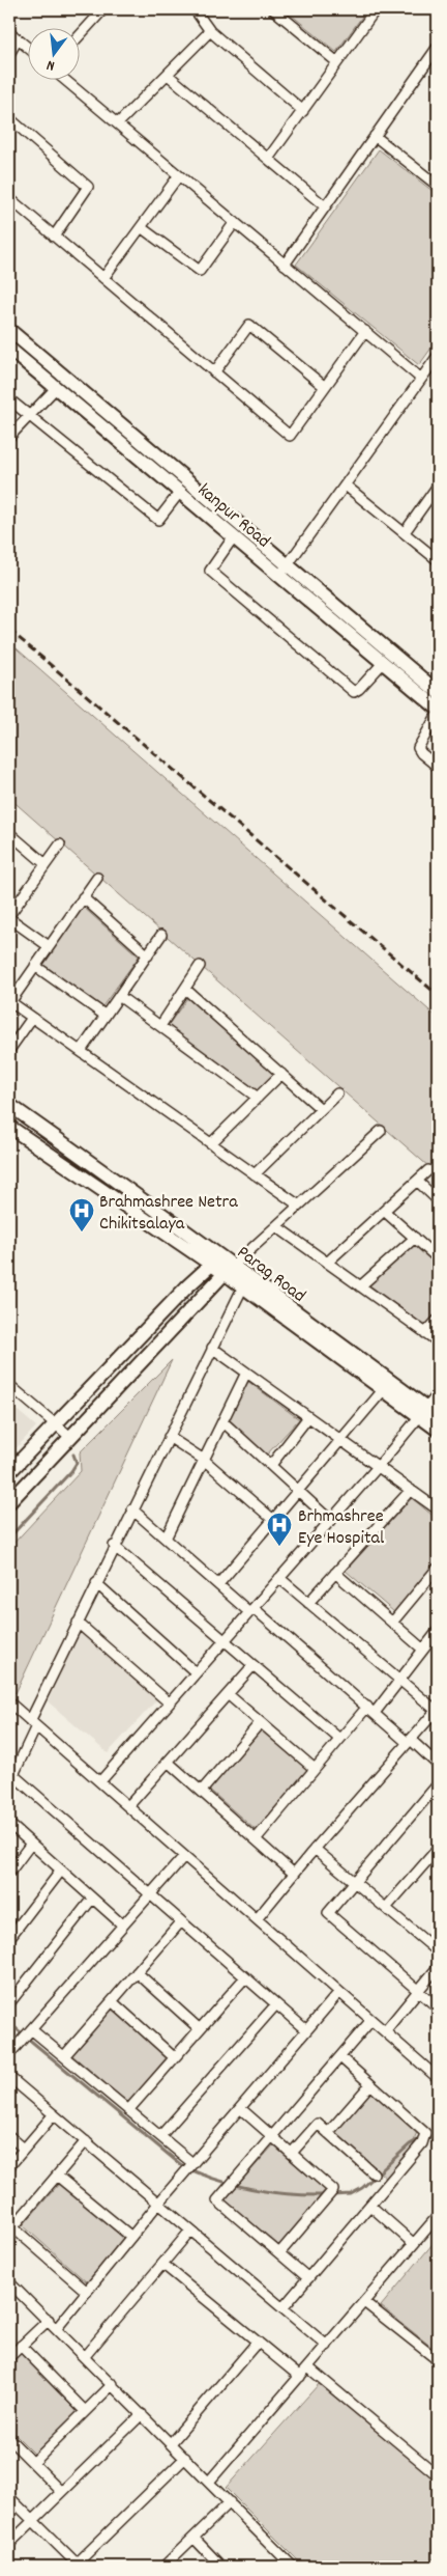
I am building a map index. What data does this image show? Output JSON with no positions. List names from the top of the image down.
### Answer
{
  "streets": {
    "street": ["kanpur Road", "Parag Road"]
  },
  "places": {
    "hospital": ["Brahmashree Netra Chikitsalaya", "Brhmashree Eye Hospital"]
  },
  "north": "bottom"
}
